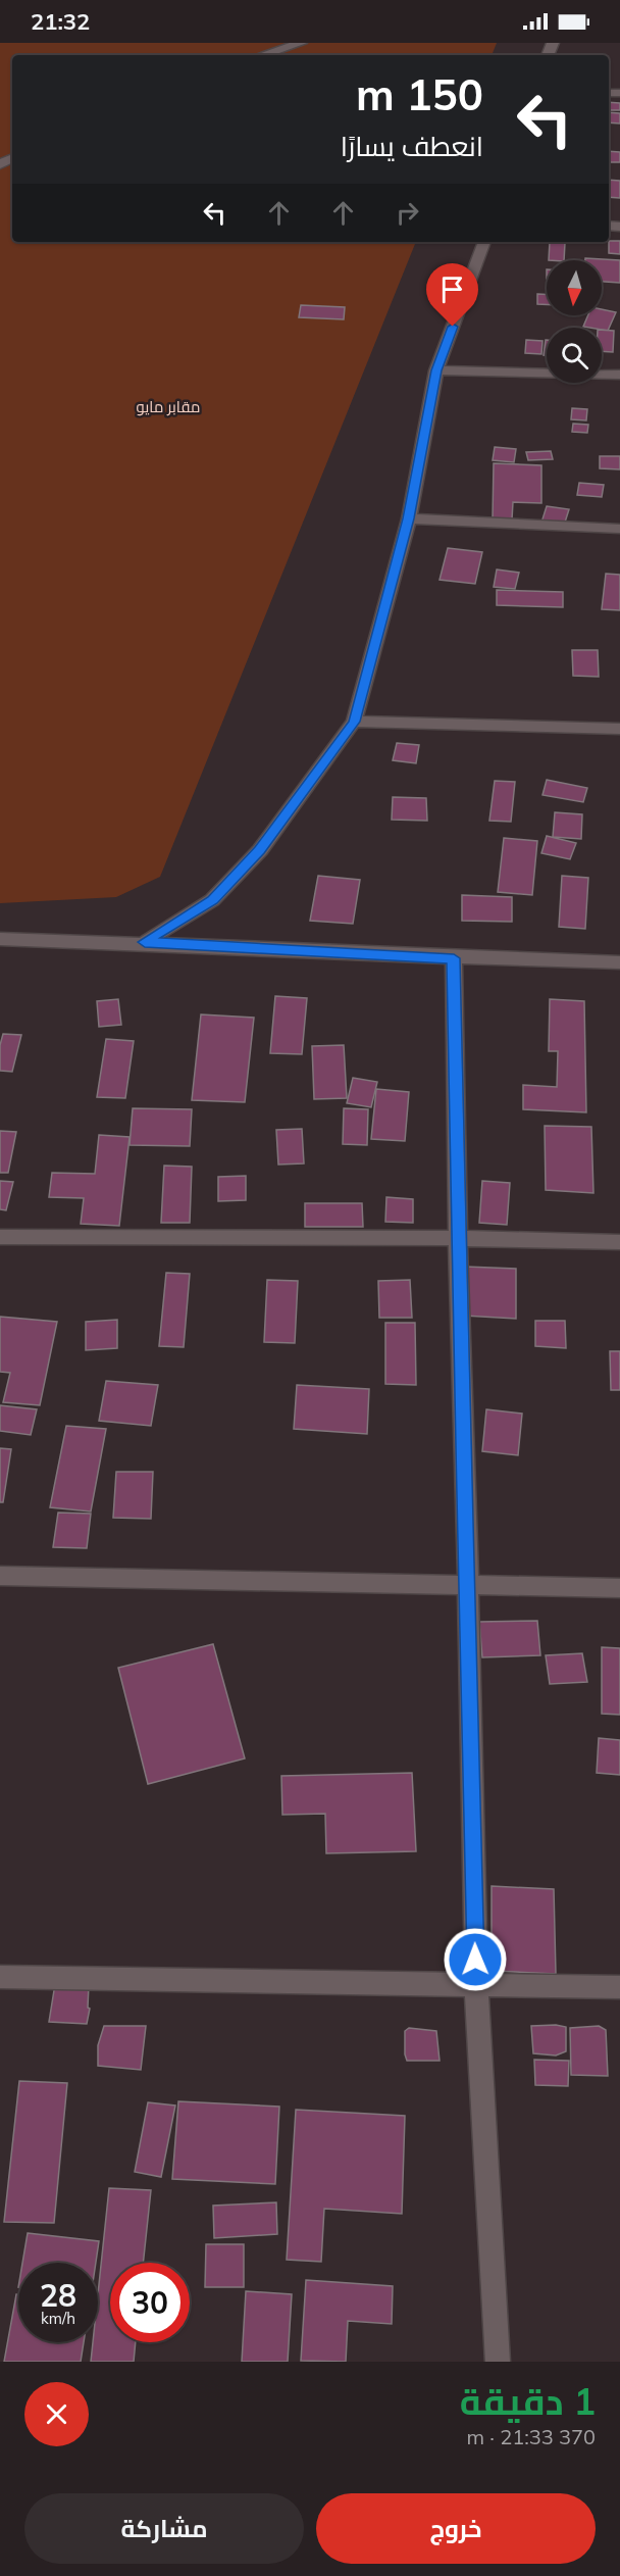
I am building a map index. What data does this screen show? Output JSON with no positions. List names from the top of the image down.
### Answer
{
  "parks": ["مقابر مايو"],
  "north": "bottom",
  "page": {
    "status": "21:32",
    "turn": ["150 m", "انعطف يسارًا"],
    "speed": "28 km/h",
    "limit": "30",
    "heading": ["1 دقيقة", "370 m · 21:33"],
    "buttons": ["خروج", "مشاركة"]
  }
}
